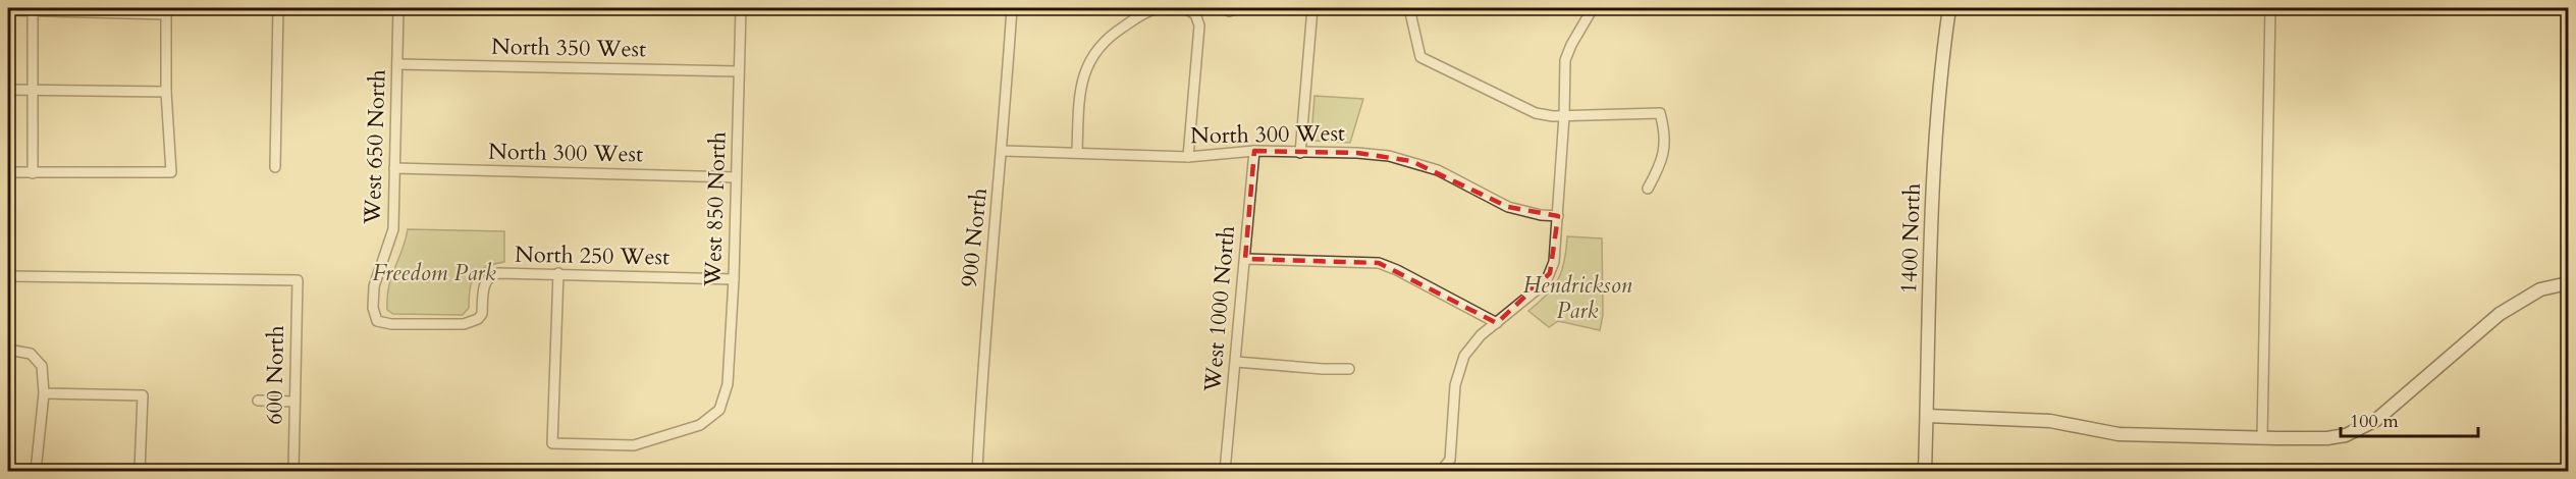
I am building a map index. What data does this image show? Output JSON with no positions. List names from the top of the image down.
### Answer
{
  "streets": {
    "street": [
      "North 350 West",
      "North 300 West",
      "West 650 North",
      "West 850 North",
      "900 North",
      "1400 North",
      "North 250 West",
      "West 1000 North",
      "600 North"
    ]
  },
  "crossings": [
    ["North 350 West", "West 650 North"],
    ["North 350 West", "West 850 North"],
    ["North 300 West", "West 650 North"],
    ["North 300 West", "West 850 North"],
    ["North 300 West", "900 North"],
    ["North 300 West", "West 1000 North"],
    ["West 650 North", "North 250 West"],
    ["West 850 North", "North 250 West"]
  ],
  "parks": ["Freedom Park", "Hendrickson Park"],
  "scale_bar": "100 m"
}
